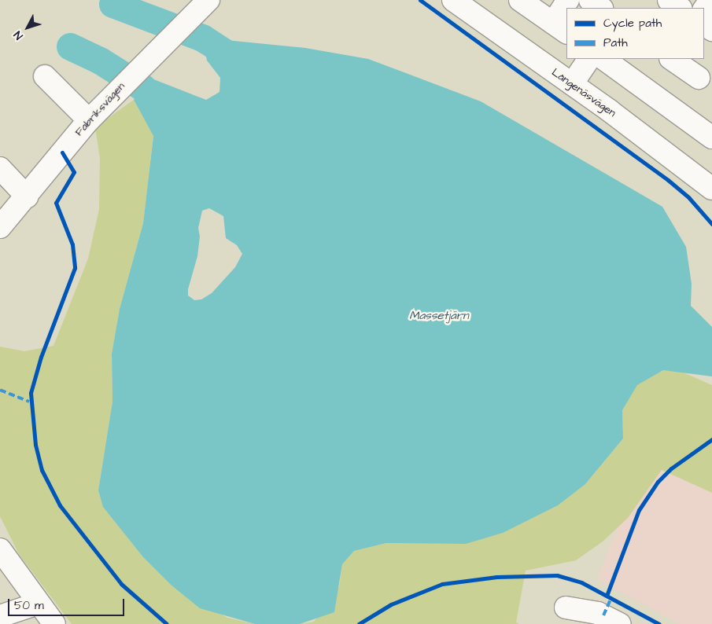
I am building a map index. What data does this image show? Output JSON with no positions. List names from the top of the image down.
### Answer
{
  "streets": {
    "street": ["Långenäsvägen", "Fabriksvägen"]
  },
  "water": ["Massetjärn"],
  "legend": ["Cycle path", "Path"],
  "scale_bar": "50 m",
  "north": "bottom left"
}
